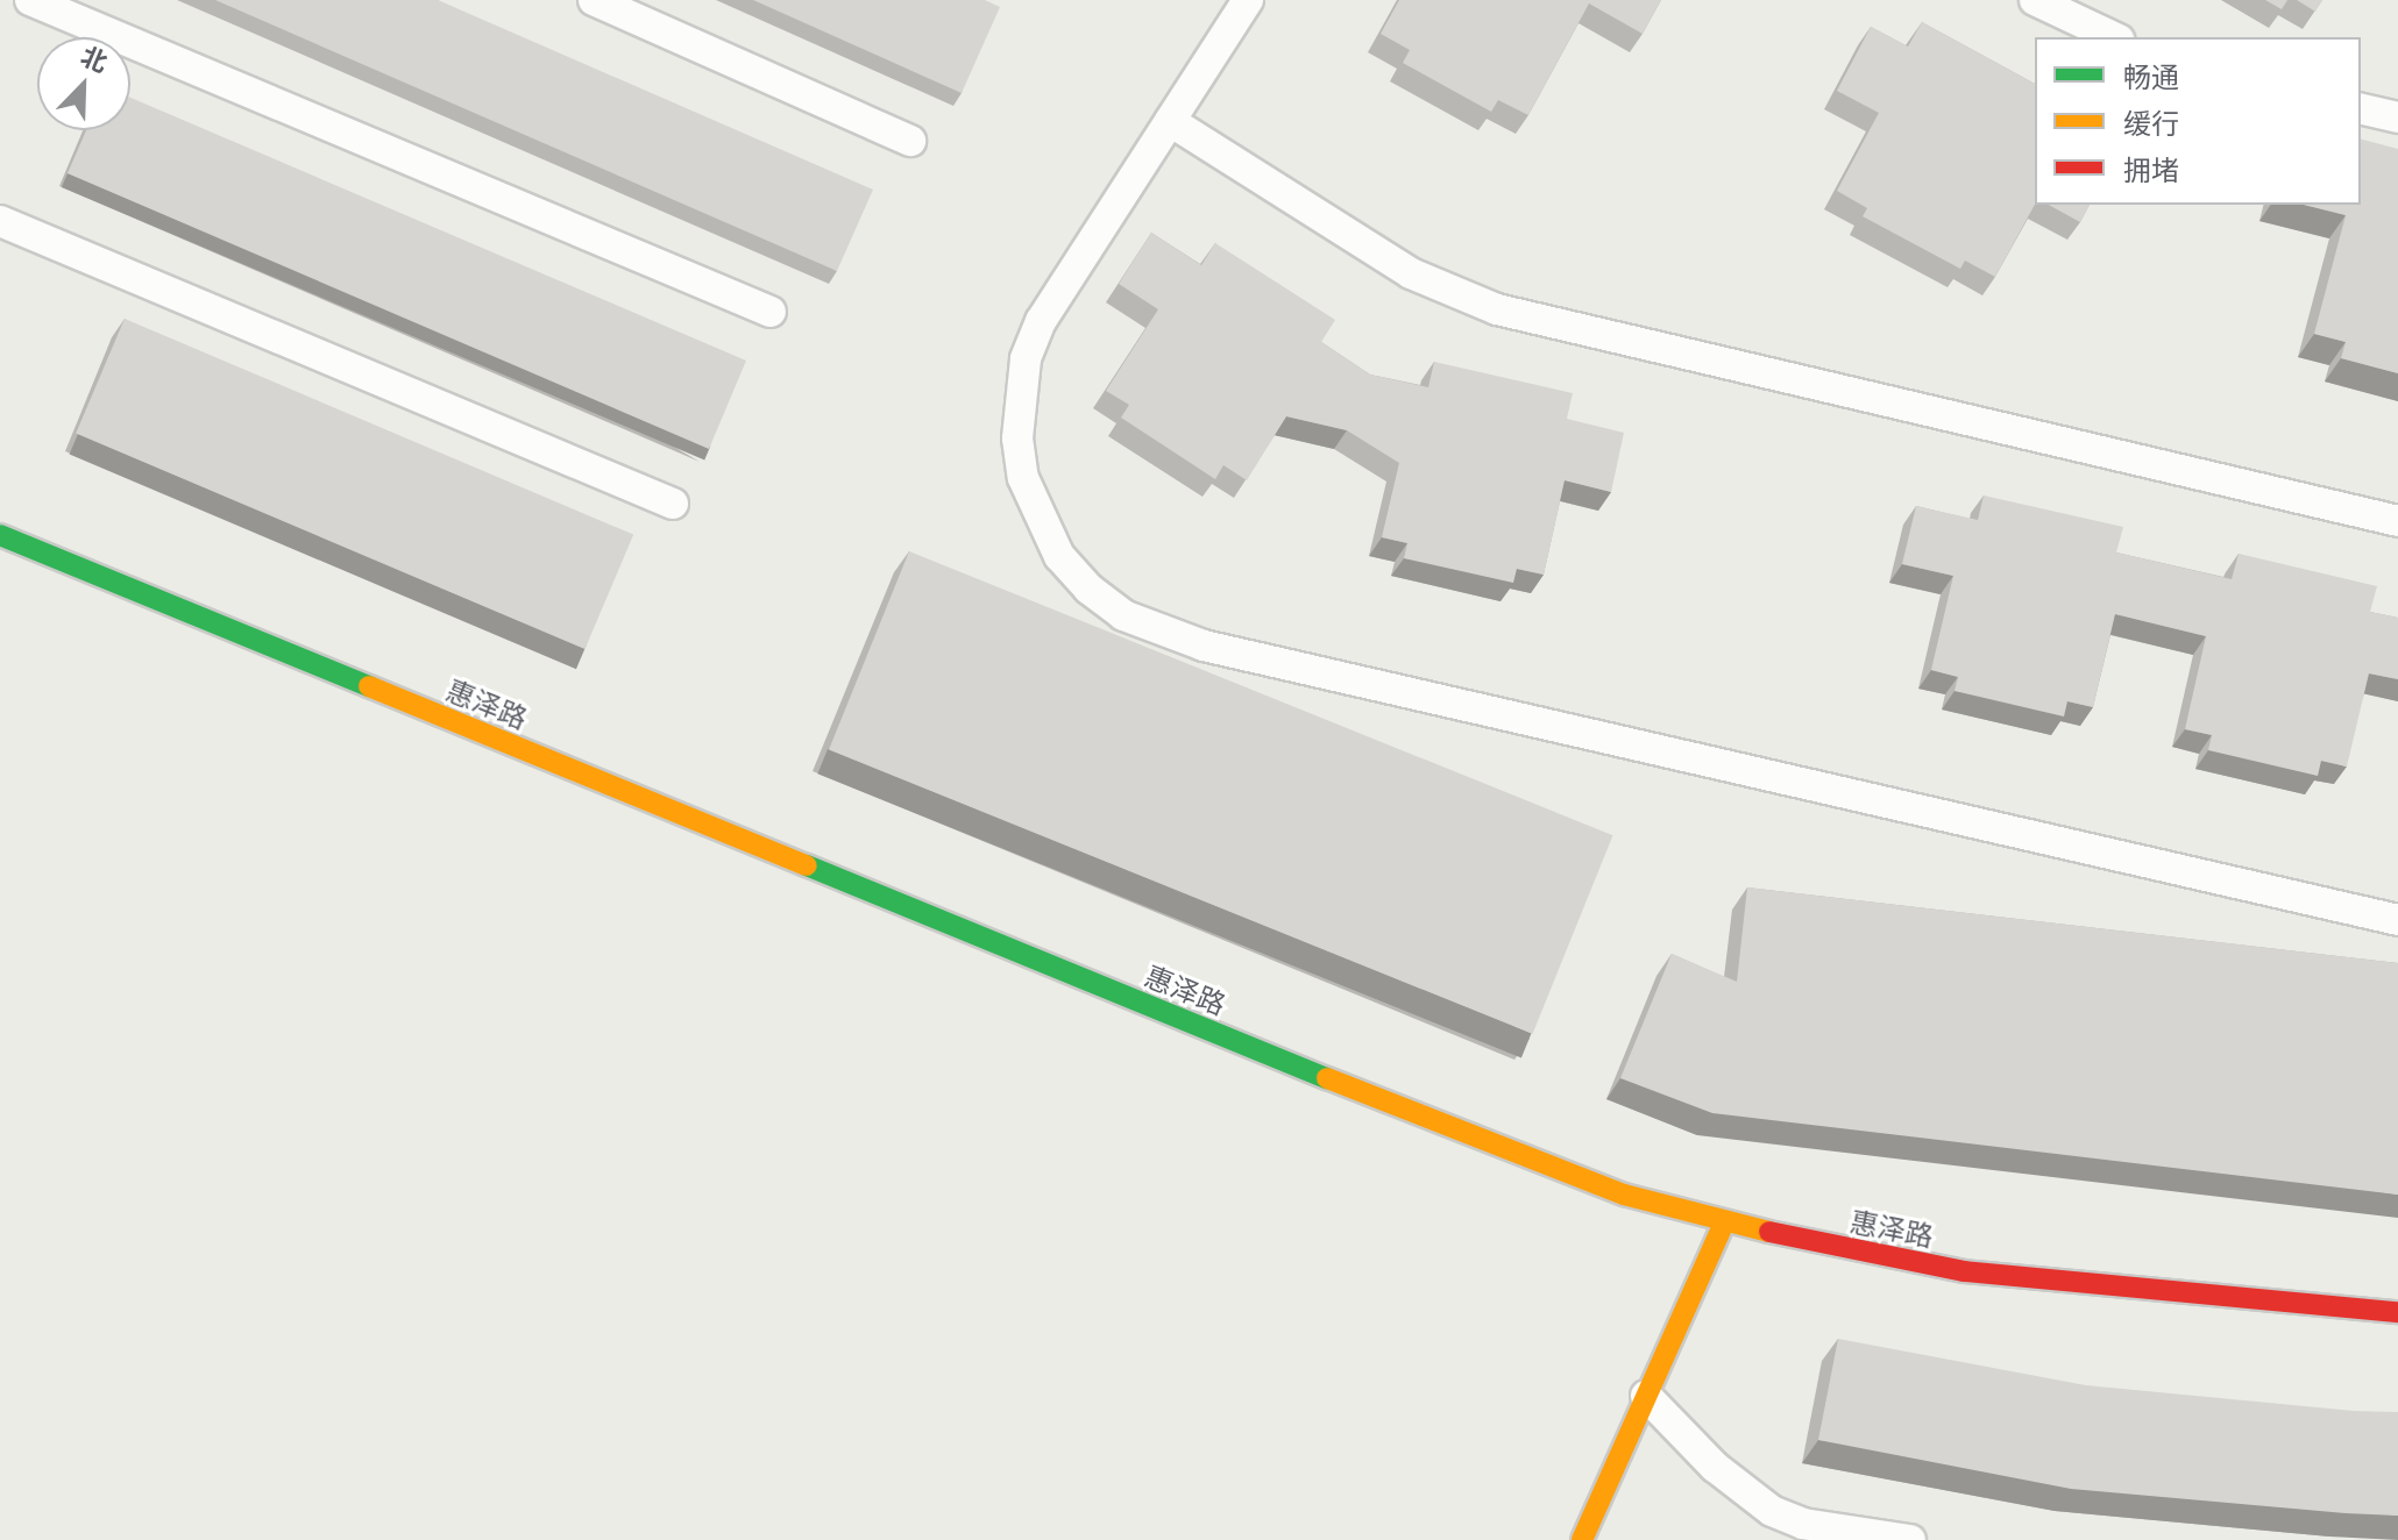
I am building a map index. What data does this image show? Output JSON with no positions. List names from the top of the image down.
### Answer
{
  "streets": {
    "street": ["惠泽路"]
  },
  "legend": ["畅通", "缓行", "拥堵"],
  "north": "top right"
}
